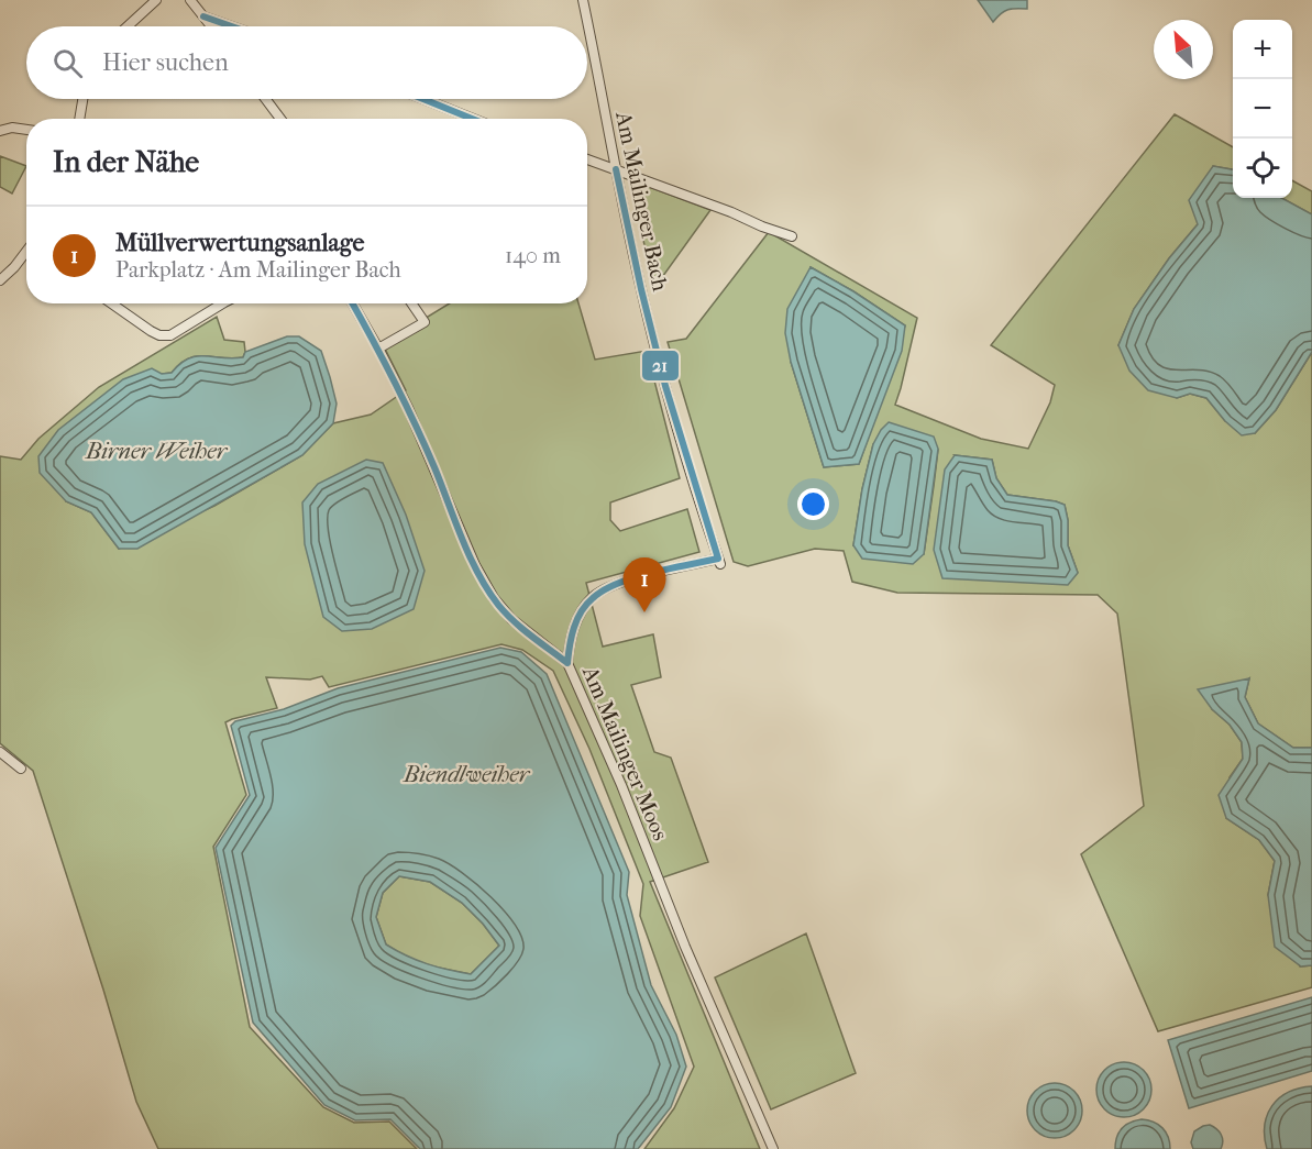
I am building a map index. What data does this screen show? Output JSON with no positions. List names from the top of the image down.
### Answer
{
  "streets": {
    "street": ["Am Mailinger Bach", "Am Mailinger Moos"]
  },
  "crossings": [
    ["Am Mailinger Bach", "Am Mailinger Moos"]
  ],
  "water": ["Birner Weiher", "Biendlweiher"],
  "lines": ["transit line 21"],
  "north": "top left",
  "page": {
    "map_buttons": ["+", "−"],
    "search": "Hier suchen",
    "heading": "In der Nähe",
    "list": [
      {
        "mark": "1",
        "name": "Müllverwertungsanlage",
        "note": "Parkplatz · Am Mailinger Bach",
        "value": "140 m"
      }
    ],
    "pins": "1"
  }
}
